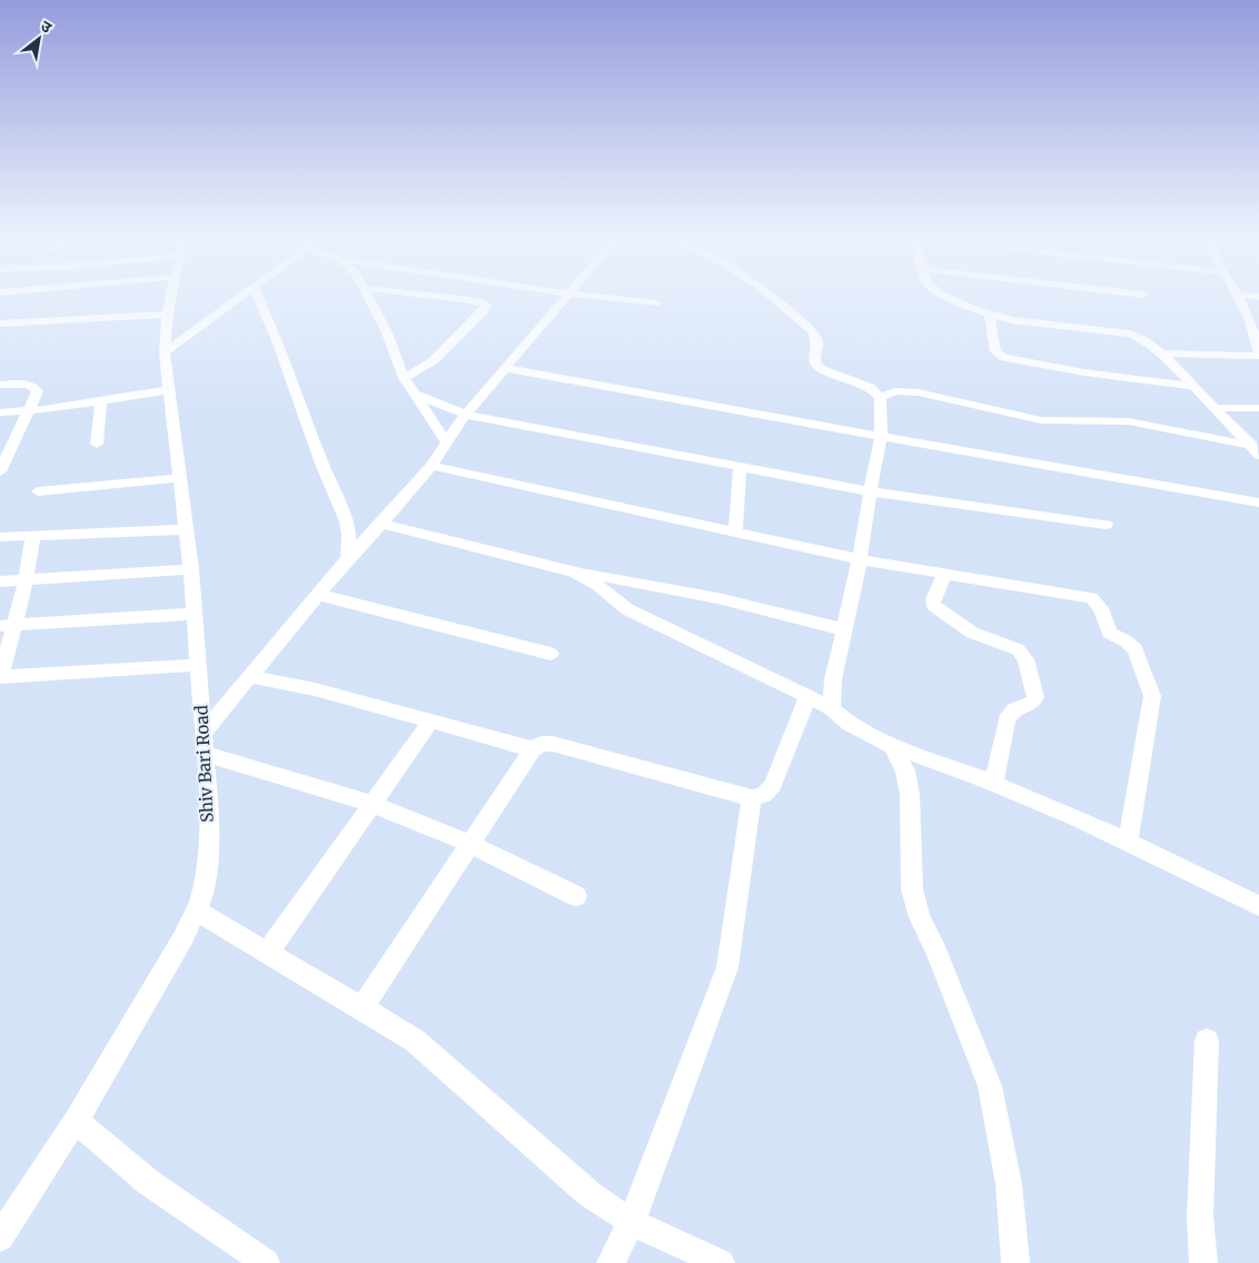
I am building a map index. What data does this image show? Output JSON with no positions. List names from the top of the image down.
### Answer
{
  "streets": {
    "street": ["Shiv Bari Road"]
  },
  "north": "top right"
}
